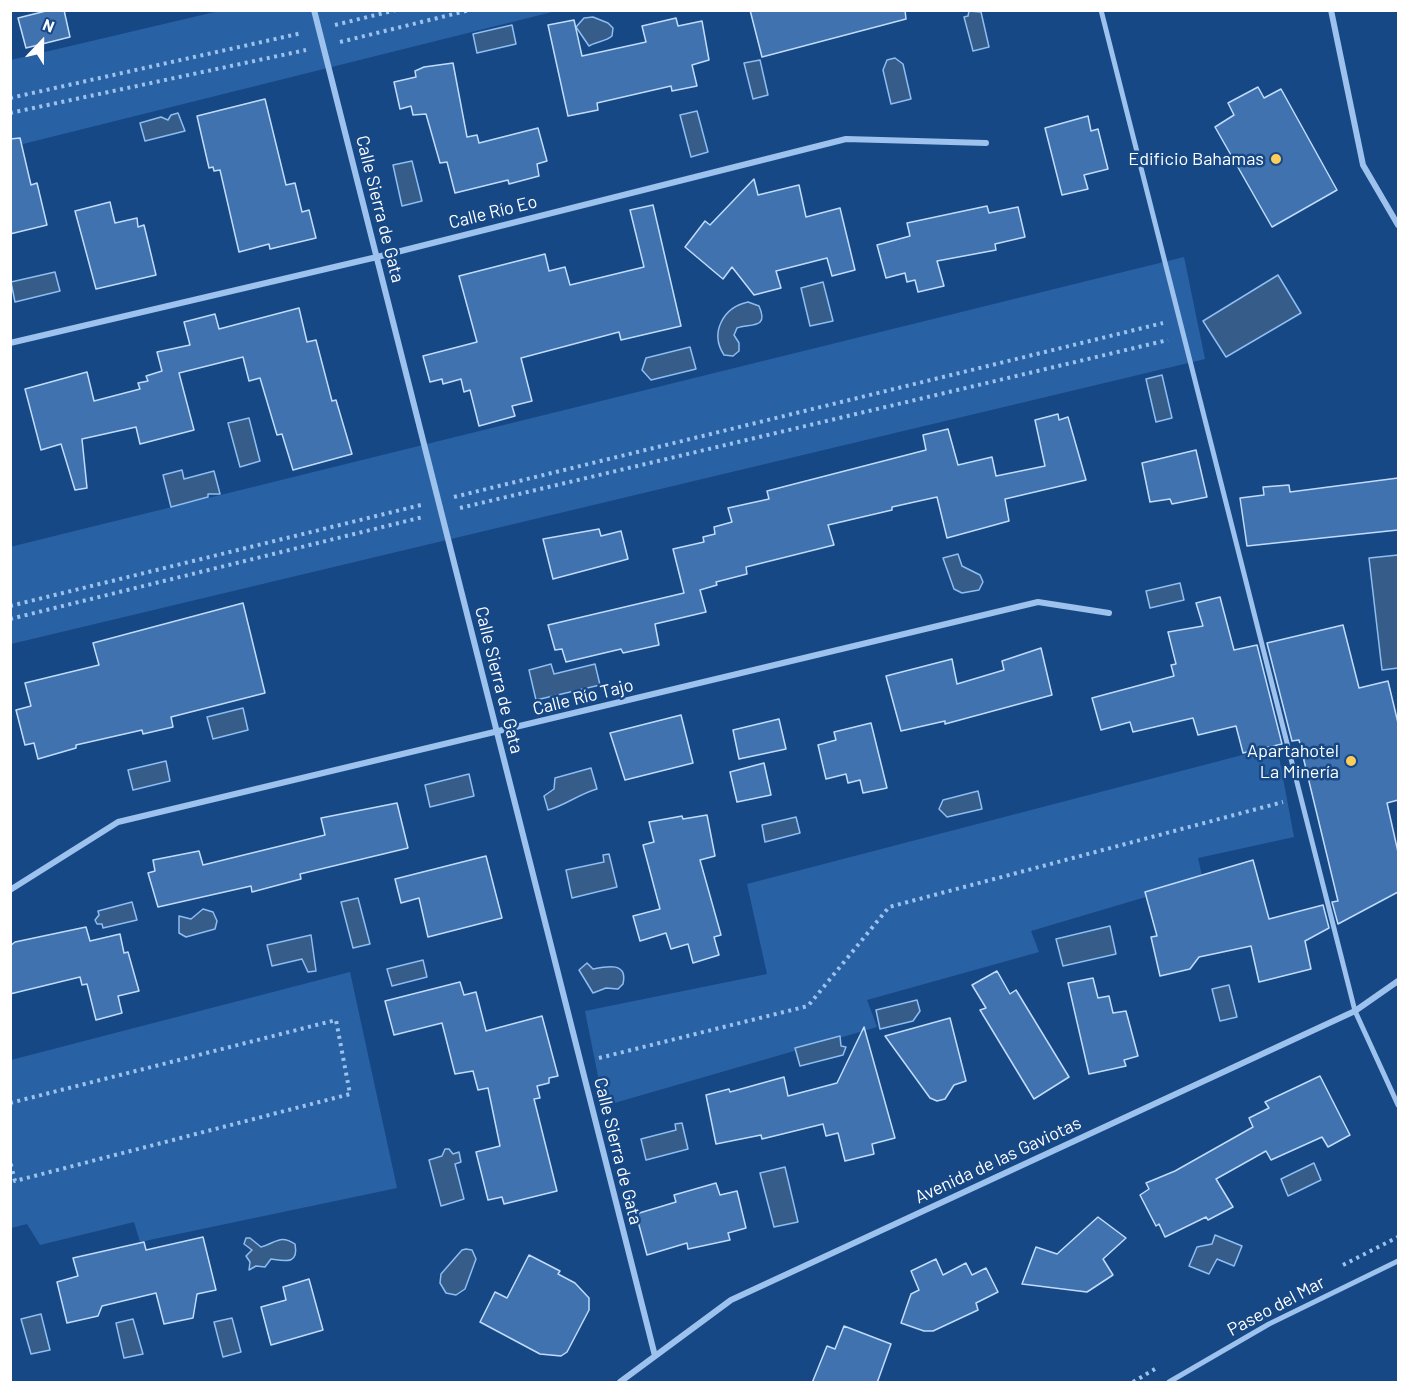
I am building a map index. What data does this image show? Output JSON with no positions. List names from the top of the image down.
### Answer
{
  "streets": {
    "street": [
      "Calle Sierra de Gata",
      "Calle Río Eo",
      "Calle Río Tajo",
      "Avenida de las Gaviotas",
      "Paseo del Mar"
    ]
  },
  "crossings": [
    ["Calle Sierra de Gata", "Calle Río Eo"],
    ["Calle Sierra de Gata", "Calle Río Tajo"],
    ["Calle Sierra de Gata", "Avenida de las Gaviotas"]
  ],
  "places": ["Edificio Bahamas", "Apartahotel La Minería"],
  "north": "top"
}
